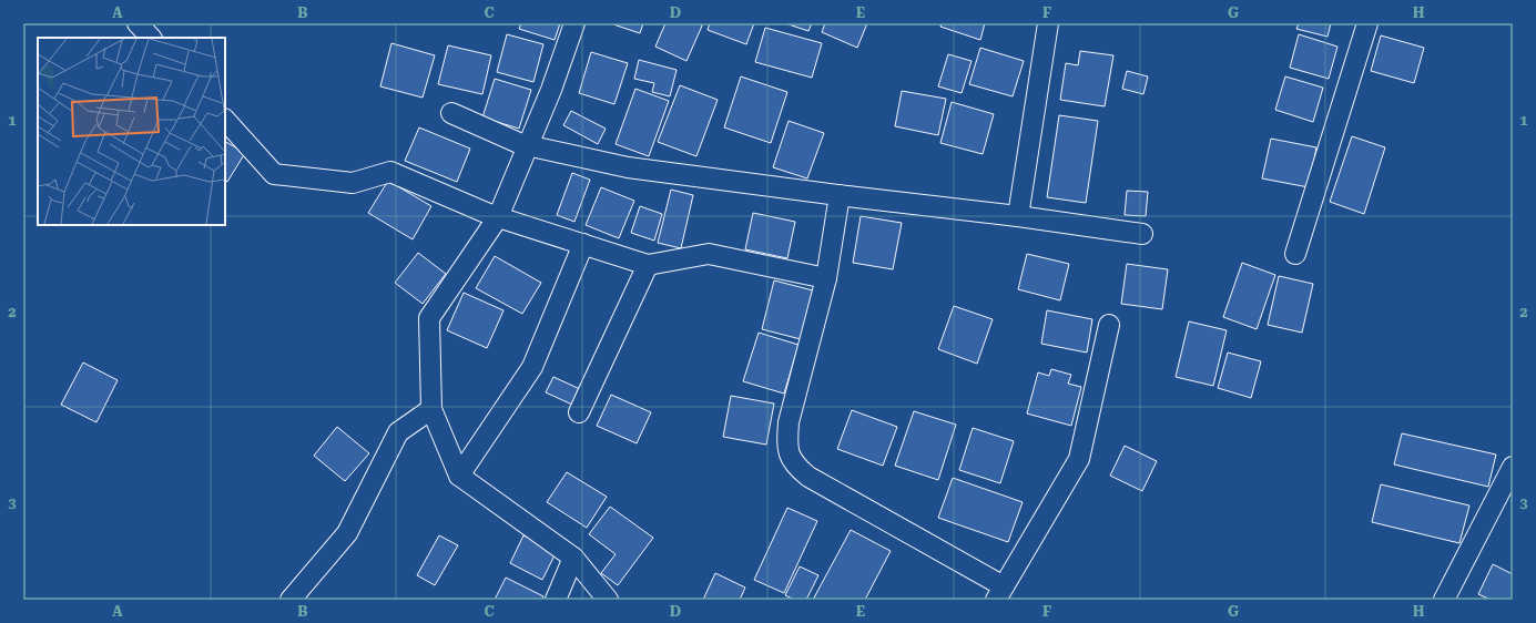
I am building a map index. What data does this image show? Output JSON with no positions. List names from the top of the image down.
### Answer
{
  "grid": {
    "columns": [
      "A",
      "B",
      "C",
      "D",
      "E",
      "F",
      "G",
      "H"
    ],
    "rows": ["1", "2", "3"]
  }
}
